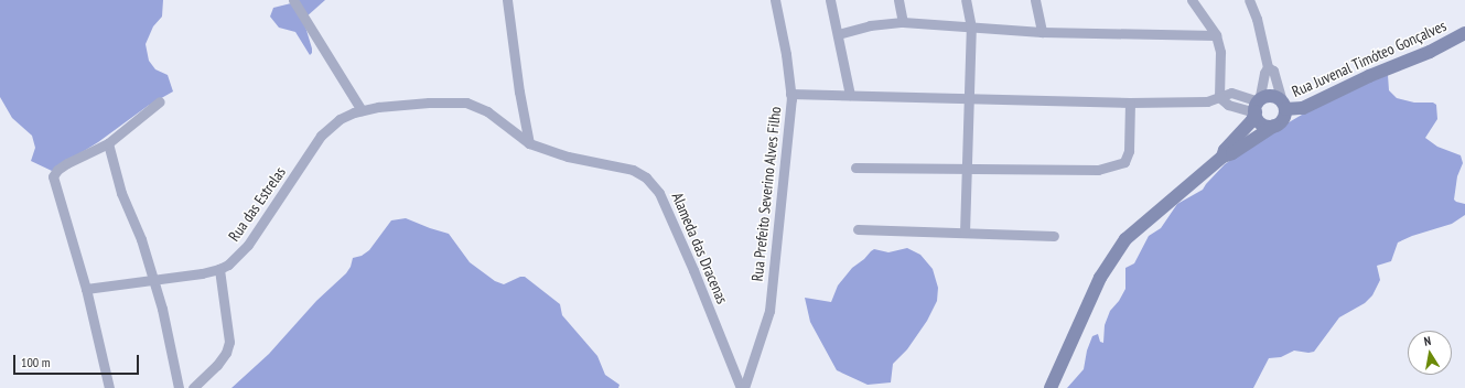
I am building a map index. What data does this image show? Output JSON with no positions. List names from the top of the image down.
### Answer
{
  "streets": {
    "street": [
      "Rua Juvenal Timóteo Gonçalves",
      "Rua Prefeito Severino Alves Filho",
      "Rua das Estrelas",
      "Alameda das Dracenas"
    ]
  },
  "crossings": [
    ["Rua das Estrelas", "Alameda das Dracenas"]
  ],
  "scale_bar": "100 m",
  "north": "top"
}
